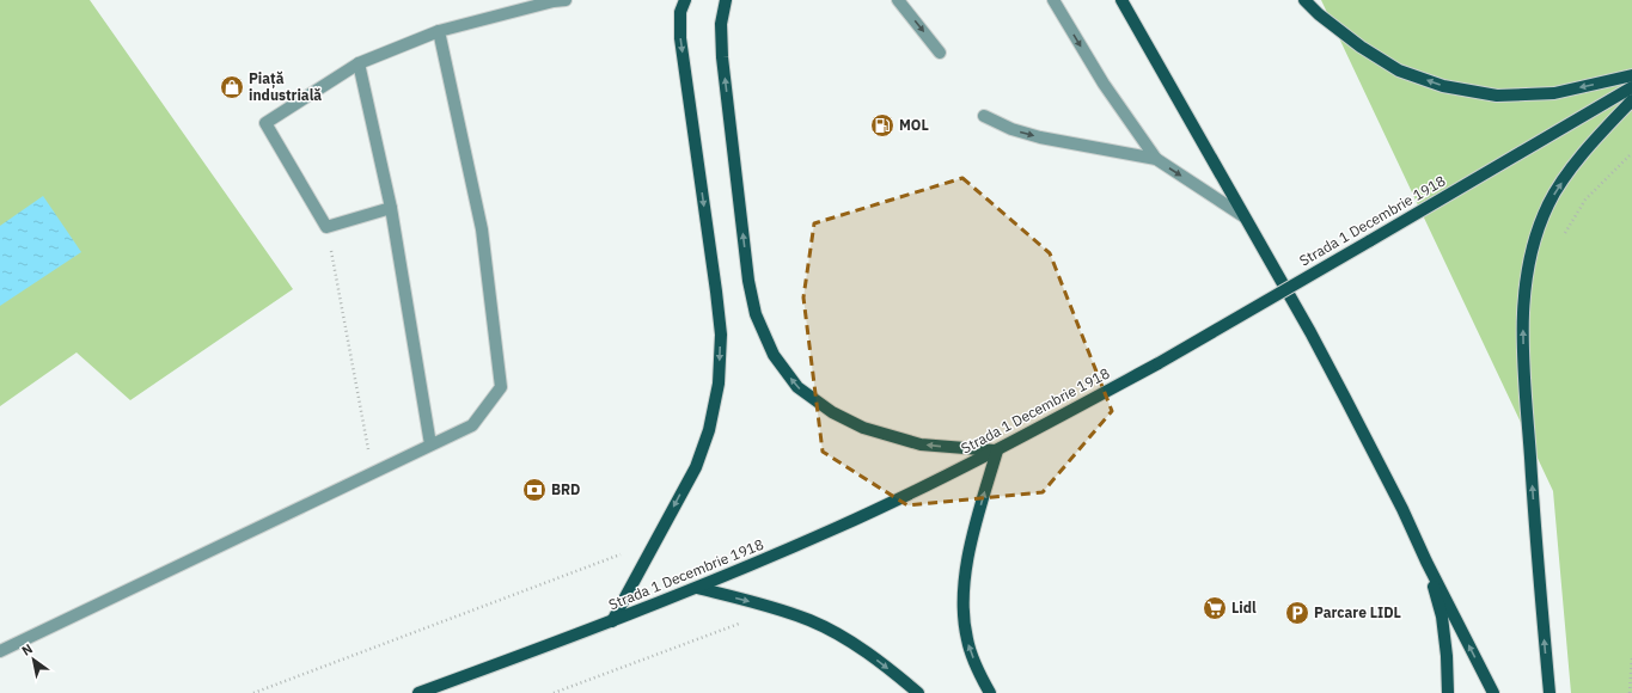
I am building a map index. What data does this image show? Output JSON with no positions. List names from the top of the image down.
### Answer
{
  "streets": {
    "main road": ["Strada 1 Decembrie 1918"]
  },
  "places": {
    "shop": ["Piață industrială"],
    "fuel station": ["MOL"],
    "bank": ["BRD"],
    "supermarket": ["Lidl"],
    "parking": ["Parcare LIDL"]
  },
  "north": "top left"
}
